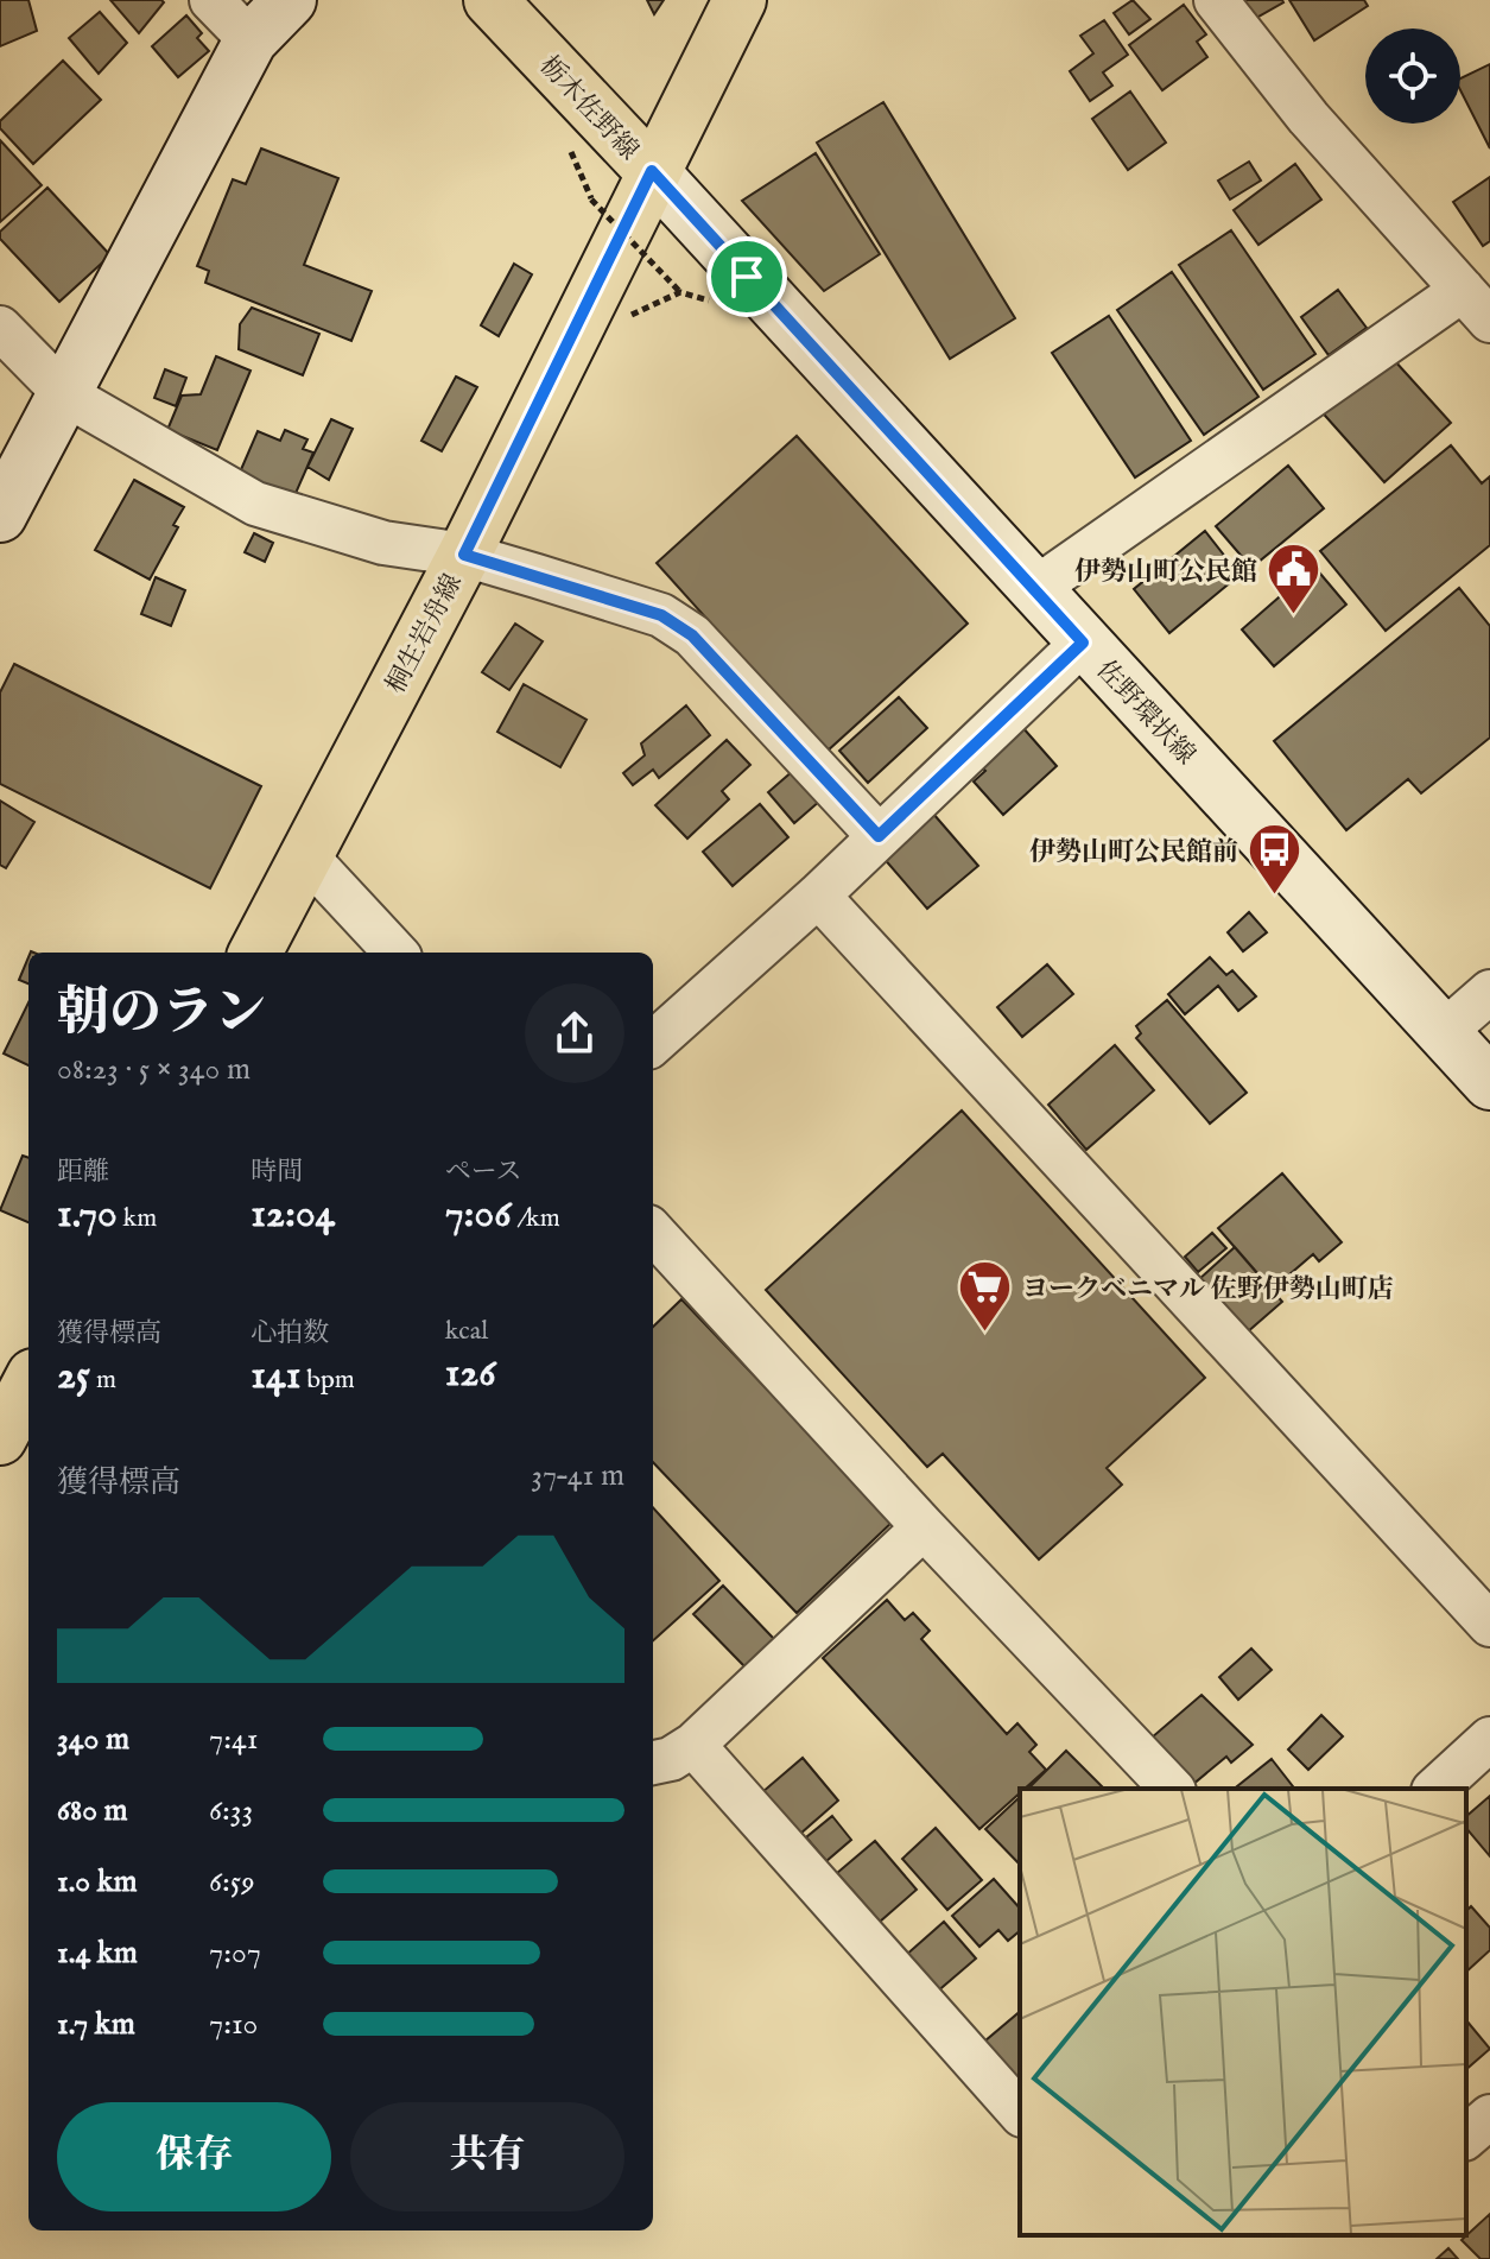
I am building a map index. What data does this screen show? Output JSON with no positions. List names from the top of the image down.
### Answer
{
  "streets": {
    "main road": ["栃木佐野線", "桐生岩舟線", "佐野環状線"]
  },
  "crossings": [
    ["栃木佐野線", "桐生岩舟線"],
    ["栃木佐野線", "佐野環状線"],
    ["桐生岩舟線", "佐野環状線"]
  ],
  "places": {
    "public building": ["伊勢山町公民館"],
    "bus stop": ["伊勢山町公民館前"],
    "supermarket": ["ヨークベニマル 佐野伊勢山町店"]
  },
  "page": {
    "heading": ["朝のラン", "08:23 · 5 × 340 m"],
    "stats": [
      ["距離", "1.70 km"],
      ["時間", "12:04"],
      ["ペース", "7:06 /km"],
      ["獲得標高", "25 m"],
      ["心拍数", "141 bpm"],
      ["kcal", "126"]
    ],
    "chart": ["獲得標高", "37–41 m"],
    "list": [
      {
        "name": "340 m",
        "note": "7:41"
      },
      {
        "name": "680 m",
        "note": "6:33"
      },
      {
        "name": "1.0 km",
        "note": "6:59"
      },
      {
        "name": "1.4 km",
        "note": "7:07"
      },
      {
        "name": "1.7 km",
        "note": "7:10"
      }
    ],
    "buttons": ["保存", "共有"]
  }
}
